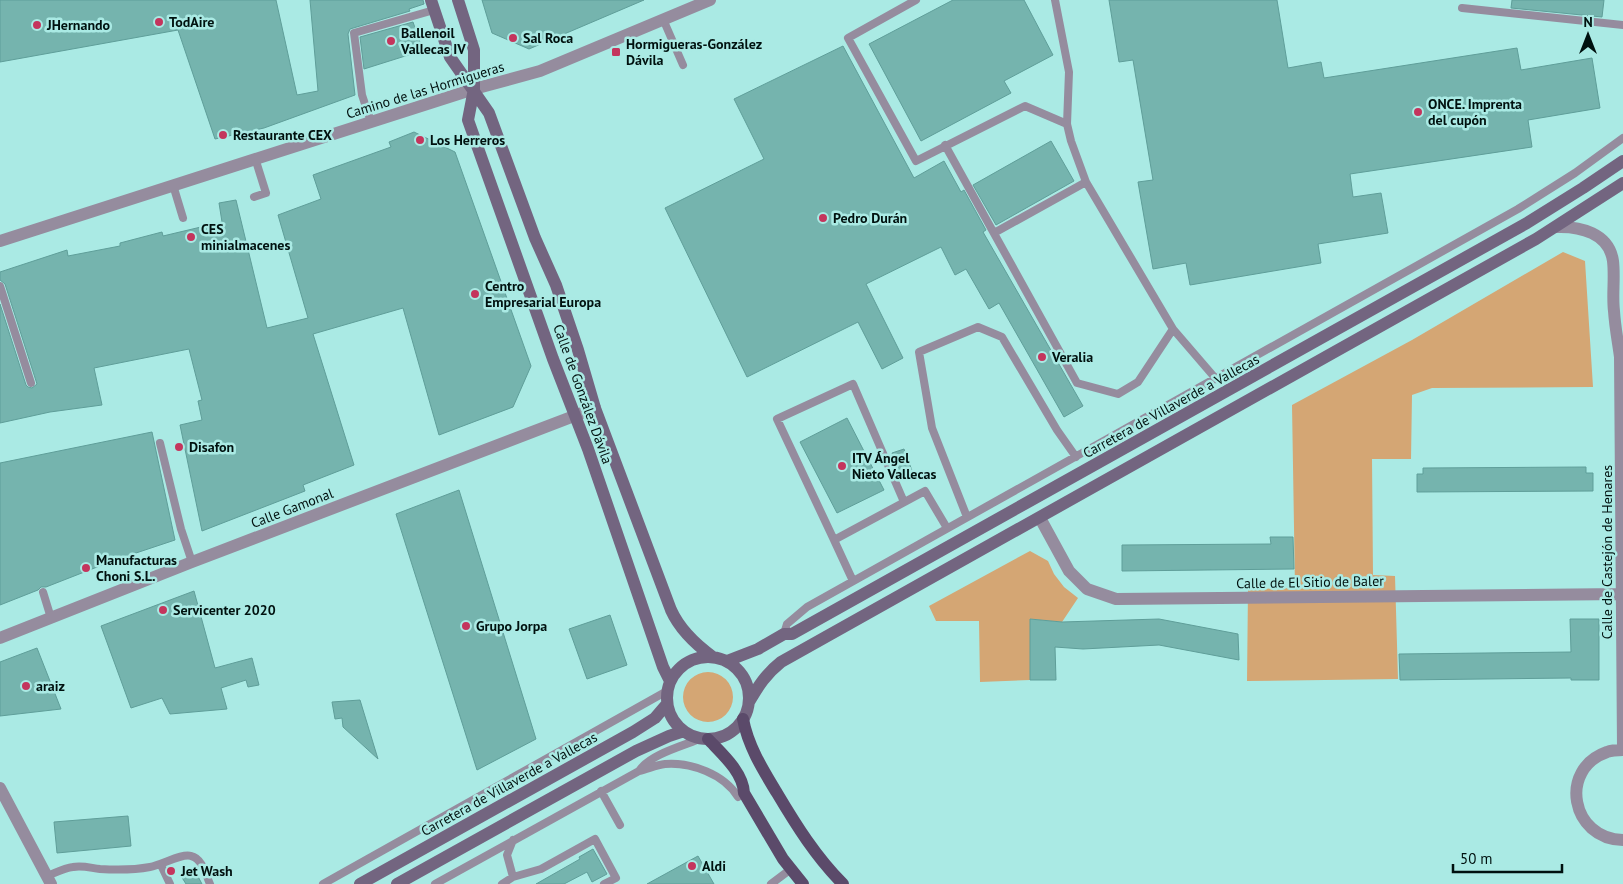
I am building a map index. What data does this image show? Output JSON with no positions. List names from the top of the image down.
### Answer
{
  "streets": {
    "main road": ["Calle de González Dávila", "Carretera de Villaverde a Vallecas"],
    "street": [
      "Camino de las Hormigueras",
      "Calle Gamonal",
      "Calle de Castejón de Henares",
      "Calle de El Sitio de Baler"
    ]
  },
  "crossings": [
    ["Camino de las Hormigueras", "Calle de González Dávila"],
    ["Calle de González Dávila", "Carretera de Villaverde a Vallecas"],
    ["Calle de González Dávila", "Calle Gamonal"],
    ["Calle de Castejón de Henares", "Calle de El Sitio de Baler"]
  ],
  "places": {
    "other": [
      "TodAire",
      "JHernando",
      "Sal Roca",
      "Ballenoil Vallecas IV",
      "ONCE. Imprenta del cupón",
      "Restaurante CEX",
      "Los Herreros",
      "Pedro Durán",
      "CES minialmacenes",
      "Centro Empresarial Europa",
      "Veralia",
      "Disafon",
      "ITV Ángel Nieto Vallecas",
      "Manufacturas Choni S.L.",
      "Servicenter 2020",
      "Grupo Jorpa",
      "araiz",
      "Aldi",
      "Jet Wash"
    ],
    "transit": ["Hormigueras-González Dávila"]
  },
  "scale_bar": "50 m",
  "north": "top"
}
